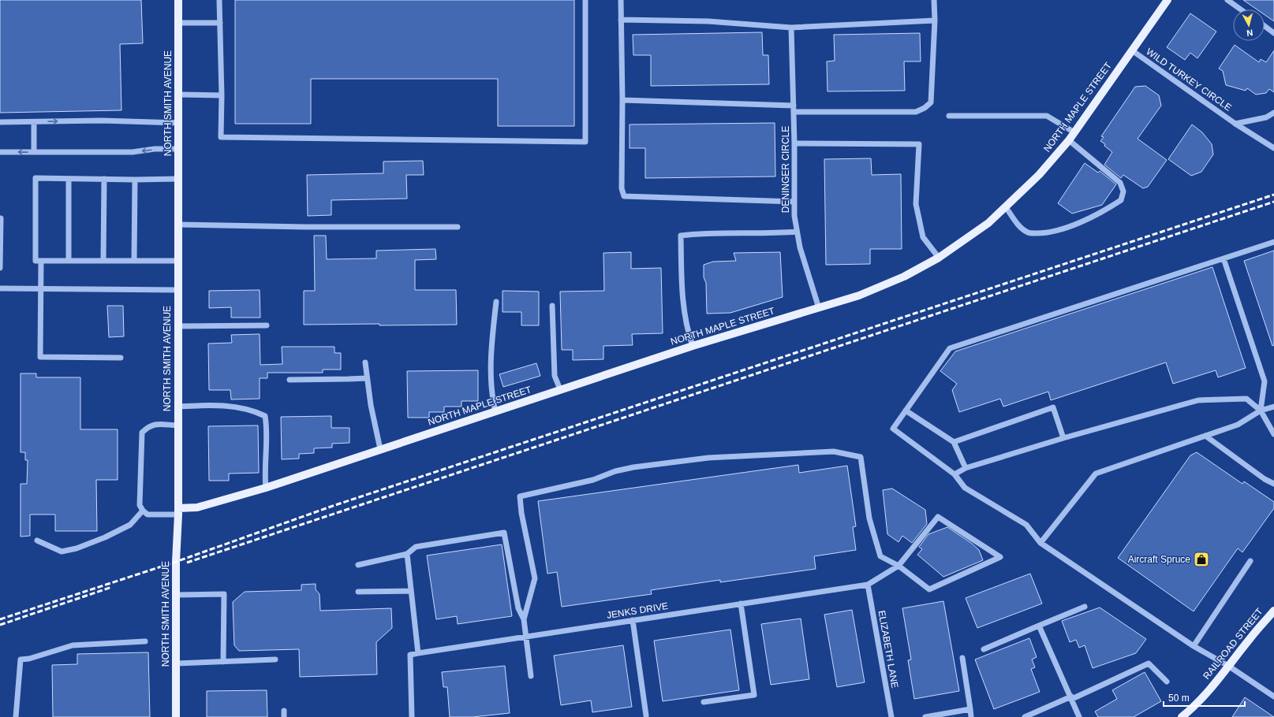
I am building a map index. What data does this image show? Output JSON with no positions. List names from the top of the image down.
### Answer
{
  "streets": {
    "main road": ["NORTH SMITH AVENUE", "NORTH MAPLE STREET", "RAILROAD STREET"],
    "street": [
      "WILD TURKEY CIRCLE",
      "DENINGER CIRCLE",
      "JENKS DRIVE",
      "ELIZABETH LANE"
    ]
  },
  "crossings": [
    ["WILD TURKEY CIRCLE", "NORTH MAPLE STREET"],
    ["NORTH SMITH AVENUE", "NORTH MAPLE STREET"],
    ["NORTH MAPLE STREET", "DENINGER CIRCLE"],
    ["JENKS DRIVE", "ELIZABETH LANE"]
  ],
  "places": {
    "shop": ["Aircraft Spruce"]
  },
  "scale_bar": "50 m",
  "north": "bottom"
}
